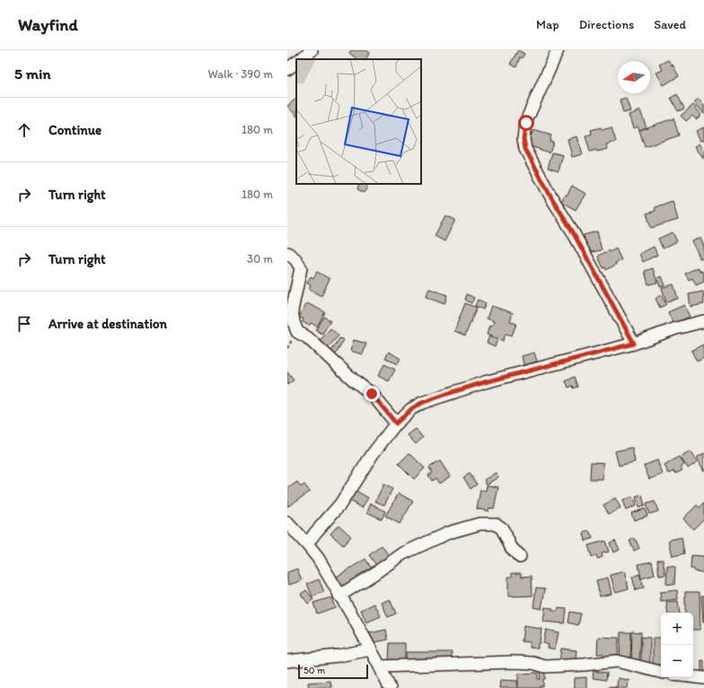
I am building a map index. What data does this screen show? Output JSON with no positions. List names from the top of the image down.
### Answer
{
  "scale_bar": "50 m",
  "north": "left",
  "page": {
    "header": "Wayfind",
    "nav": ["Map", "Directions", "Saved"],
    "heading": ["5 min", "Walk · 390 m"],
    "list": [
      ["Continue", "180 m"],
      ["Turn right", "180 m"],
      ["Turn right", "30 m"],
      "Arrive at destination"
    ],
    "map_buttons": ["+", "−"],
    "scale": "50 m"
  }
}
